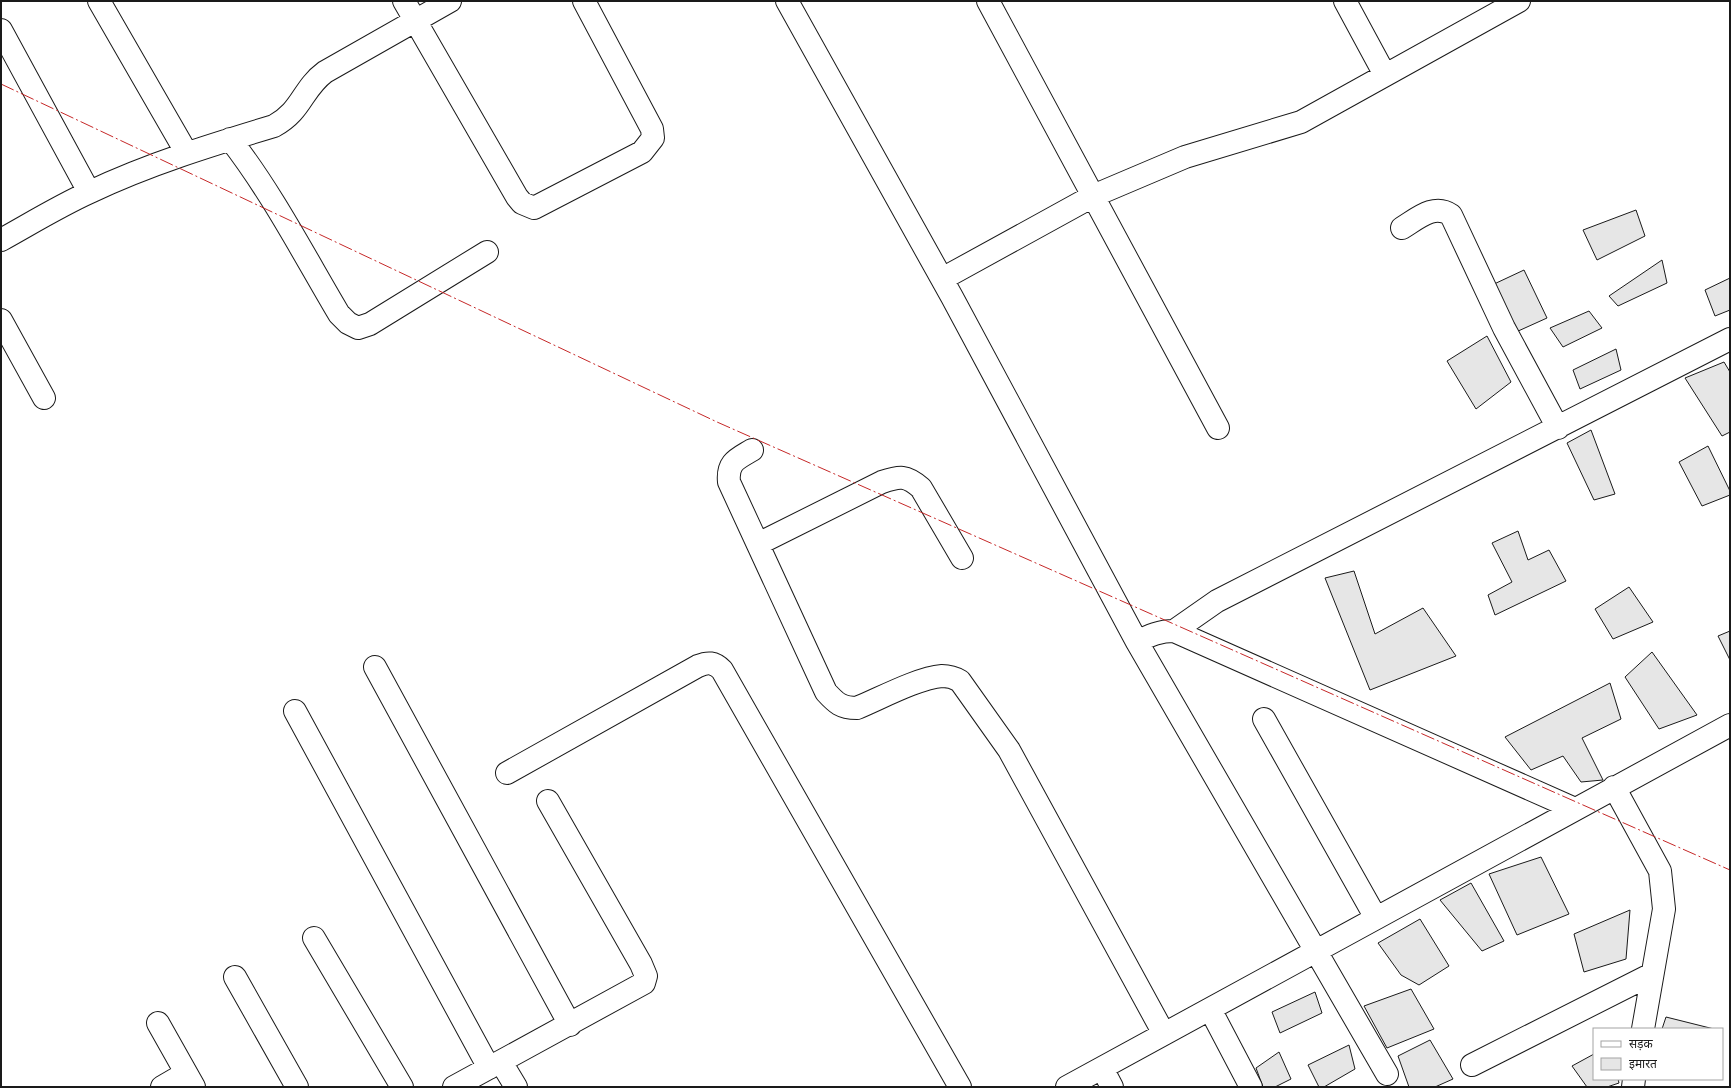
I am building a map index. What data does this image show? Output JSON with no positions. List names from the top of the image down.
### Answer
{
  "legend": ["सड़क", "इमारत"]
}
